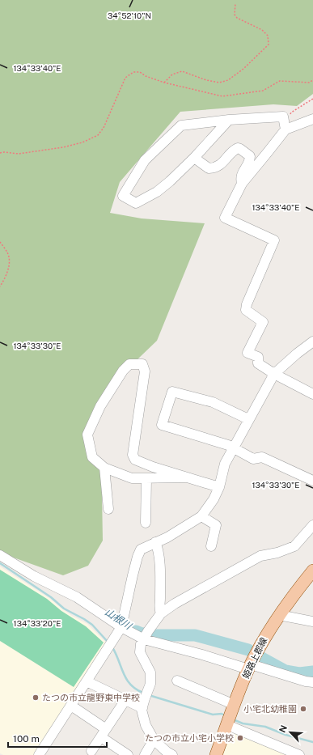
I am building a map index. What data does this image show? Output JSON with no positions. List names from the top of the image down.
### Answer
{
  "streets": {
    "main road": ["姫路上郡線"]
  },
  "water": ["山根川"],
  "places": ["たつの市立龍野東中学校", "小宅北幼稚園", "たつの市立小宅小学校"],
  "scale_bar": "100 m",
  "north": "top left",
  "coordinates": [
    "34°52'10\"N",
    "134°33'40\"E",
    "134°33'30\"E",
    "134°33'20\"E"
  ]
}
